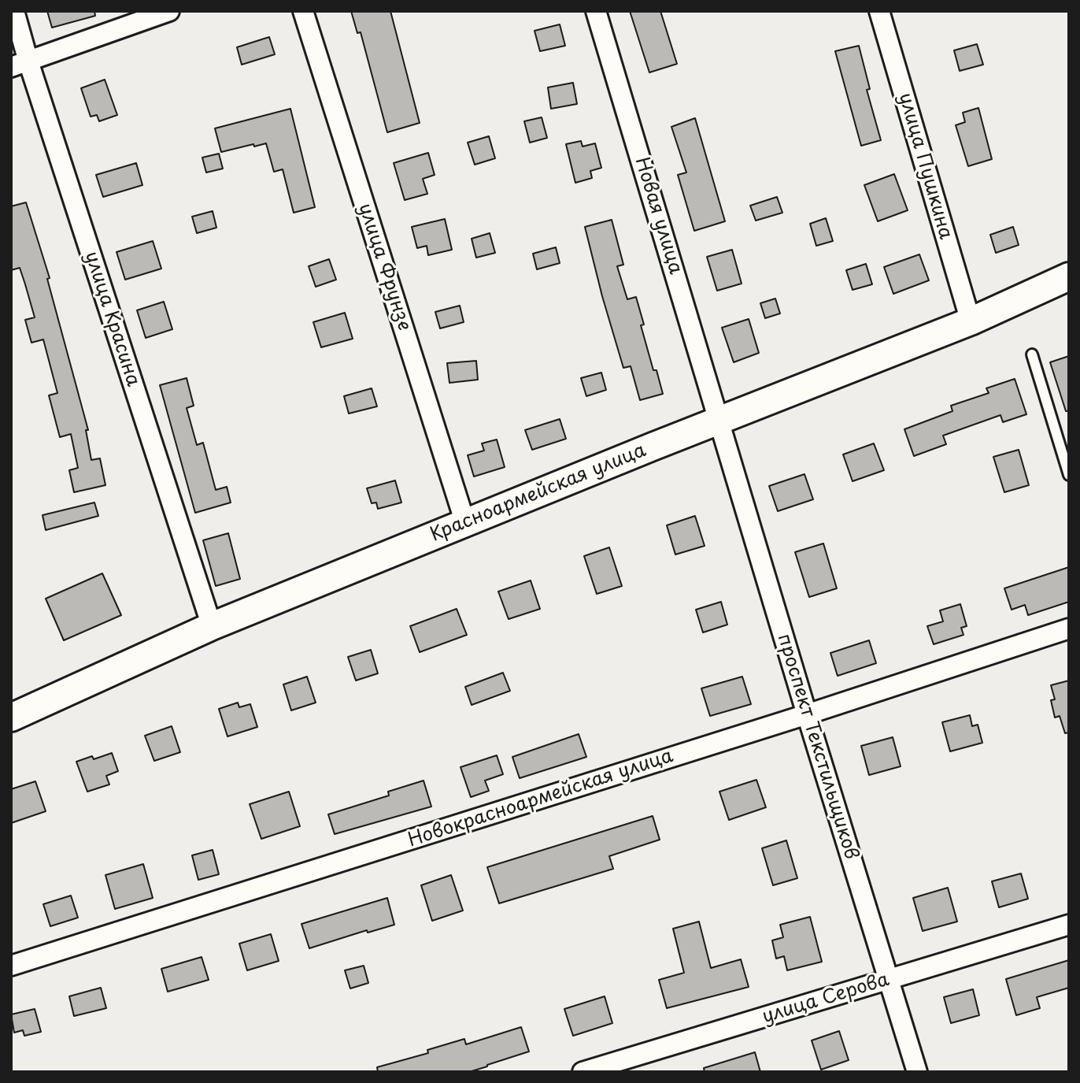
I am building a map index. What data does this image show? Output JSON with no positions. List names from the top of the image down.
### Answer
{
  "streets": {
    "street": [
      "улица Пушкина",
      "Новая улица",
      "улица Фрунзе",
      "улица Красина",
      "Красноармейская улица",
      "проспект Текстильщиков",
      "Новокрасноармейская улица",
      "улица Серова"
    ]
  },
  "crossings": [
    ["улица Пушкина", "Красноармейская улица"],
    ["Новая улица", "Красноармейская улица"],
    ["Новая улица", "проспект Текстильщиков"],
    ["улица Фрунзе", "Красноармейская улица"],
    ["улица Красина", "Красноармейская улица"],
    ["Красноармейская улица", "проспект Текстильщиков"],
    ["проспект Текстильщиков", "Новокрасноармейская улица"],
    ["проспект Текстильщиков", "улица Серова"]
  ]
}
